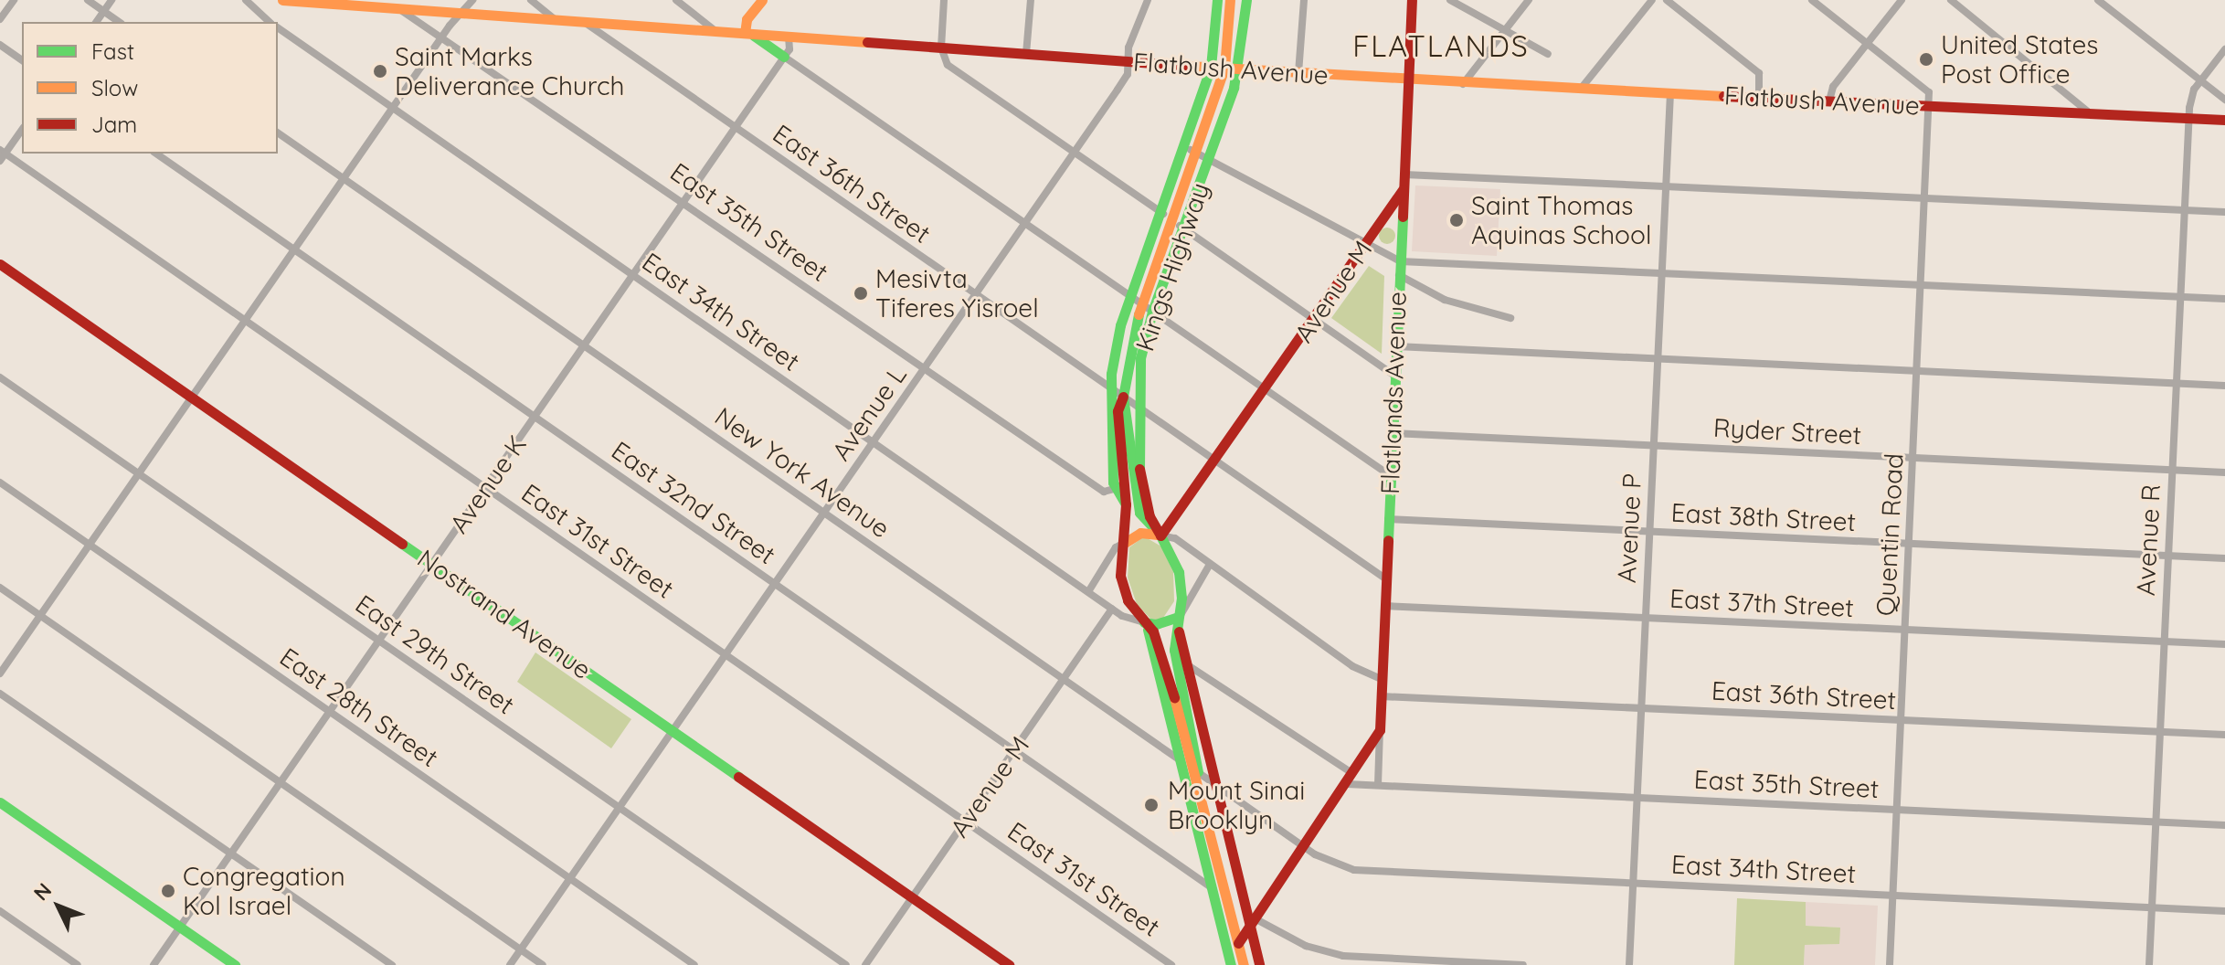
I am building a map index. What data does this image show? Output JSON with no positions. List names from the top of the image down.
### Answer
{
  "streets": {
    "main road": [
      "Flatbush Avenue",
      "Kings Highway",
      "Avenue M",
      "Flatlands Avenue",
      "Nostrand Avenue"
    ],
    "street": [
      "East 36th Street",
      "East 35th Street",
      "East 34th Street",
      "Avenue L",
      "Ryder Street",
      "New York Avenue",
      "Avenue K",
      "East 32nd Street",
      "East 38th Street",
      "Avenue P",
      "Quentin Road",
      "Avenue R",
      "East 31st Street",
      "East 37th Street",
      "East 29th Street",
      "East 28th Street"
    ]
  },
  "crossings": [
    ["Flatbush Avenue", "East 36th Street"],
    ["Flatbush Avenue", "East 35th Street"],
    ["Flatbush Avenue", "Kings Highway"],
    ["Flatbush Avenue", "Flatlands Avenue"],
    ["Flatbush Avenue", "Avenue L"],
    ["Flatbush Avenue", "Avenue K"],
    ["Flatbush Avenue", "Avenue P"],
    ["Flatbush Avenue", "Quentin Road"],
    ["Flatbush Avenue", "Avenue R"],
    ["East 36th Street", "Kings Highway"],
    ["East 36th Street", "Avenue M"],
    ["East 36th Street", "Flatlands Avenue"],
    ["East 36th Street", "Avenue L"],
    ["East 36th Street", "Avenue K"],
    ["East 36th Street", "Avenue P"],
    ["East 36th Street", "Quentin Road"],
    ["East 36th Street", "Avenue R"],
    ["East 35th Street", "Kings Highway"],
    ["East 35th Street", "Flatlands Avenue"],
    ["East 35th Street", "Avenue L"],
    ["East 35th Street", "Avenue K"],
    ["East 35th Street", "Avenue P"],
    ["East 35th Street", "Quentin Road"],
    ["East 35th Street", "Avenue R"],
    ["Kings Highway", "Avenue M"],
    ["Kings Highway", "East 34th Street"],
    ["Kings Highway", "New York Avenue"],
    ["Kings Highway", "East 32nd Street"],
    ["Avenue M", "East 34th Street"],
    ["Avenue M", "Flatlands Avenue"],
    ["Avenue M", "New York Avenue"],
    ["Avenue M", "East 32nd Street"],
    ["Avenue M", "East 31st Street"],
    ["Avenue M", "Nostrand Avenue"],
    ["East 34th Street", "Avenue L"],
    ["East 34th Street", "New York Avenue"],
    ["East 34th Street", "Avenue K"],
    ["East 34th Street", "Avenue P"],
    ["East 34th Street", "Quentin Road"],
    ["East 34th Street", "Avenue R"],
    ["Flatlands Avenue", "Ryder Street"],
    ["Flatlands Avenue", "East 38th Street"],
    ["Flatlands Avenue", "East 37th Street"],
    ["Avenue L", "New York Avenue"],
    ["Avenue L", "East 32nd Street"],
    ["Avenue L", "East 31st Street"],
    ["Avenue L", "Nostrand Avenue"],
    ["Avenue L", "East 29th Street"],
    ["Avenue L", "East 28th Street"],
    ["Ryder Street", "Avenue P"],
    ["Ryder Street", "Quentin Road"],
    ["Ryder Street", "Avenue R"],
    ["New York Avenue", "Avenue K"],
    ["Avenue K", "East 32nd Street"],
    ["Avenue K", "East 31st Street"],
    ["Avenue K", "Nostrand Avenue"],
    ["Avenue K", "East 29th Street"],
    ["Avenue K", "East 28th Street"],
    ["East 38th Street", "Avenue P"],
    ["East 38th Street", "Quentin Road"],
    ["East 38th Street", "Avenue R"],
    ["Avenue P", "East 37th Street"],
    ["Quentin Road", "East 37th Street"],
    ["Avenue R", "East 37th Street"]
  ],
  "districts": ["FLATLANDS"],
  "places": [
    "United States Post Office",
    "Saint Marks Deliverance Church",
    "Saint Thomas Aquinas School",
    "Mesivta Tiferes Yisroel",
    "Mount Sinai Brooklyn",
    "Congregation Kol Israel"
  ],
  "legend": ["Fast", "Slow", "Jam"],
  "north": "top left"
}
